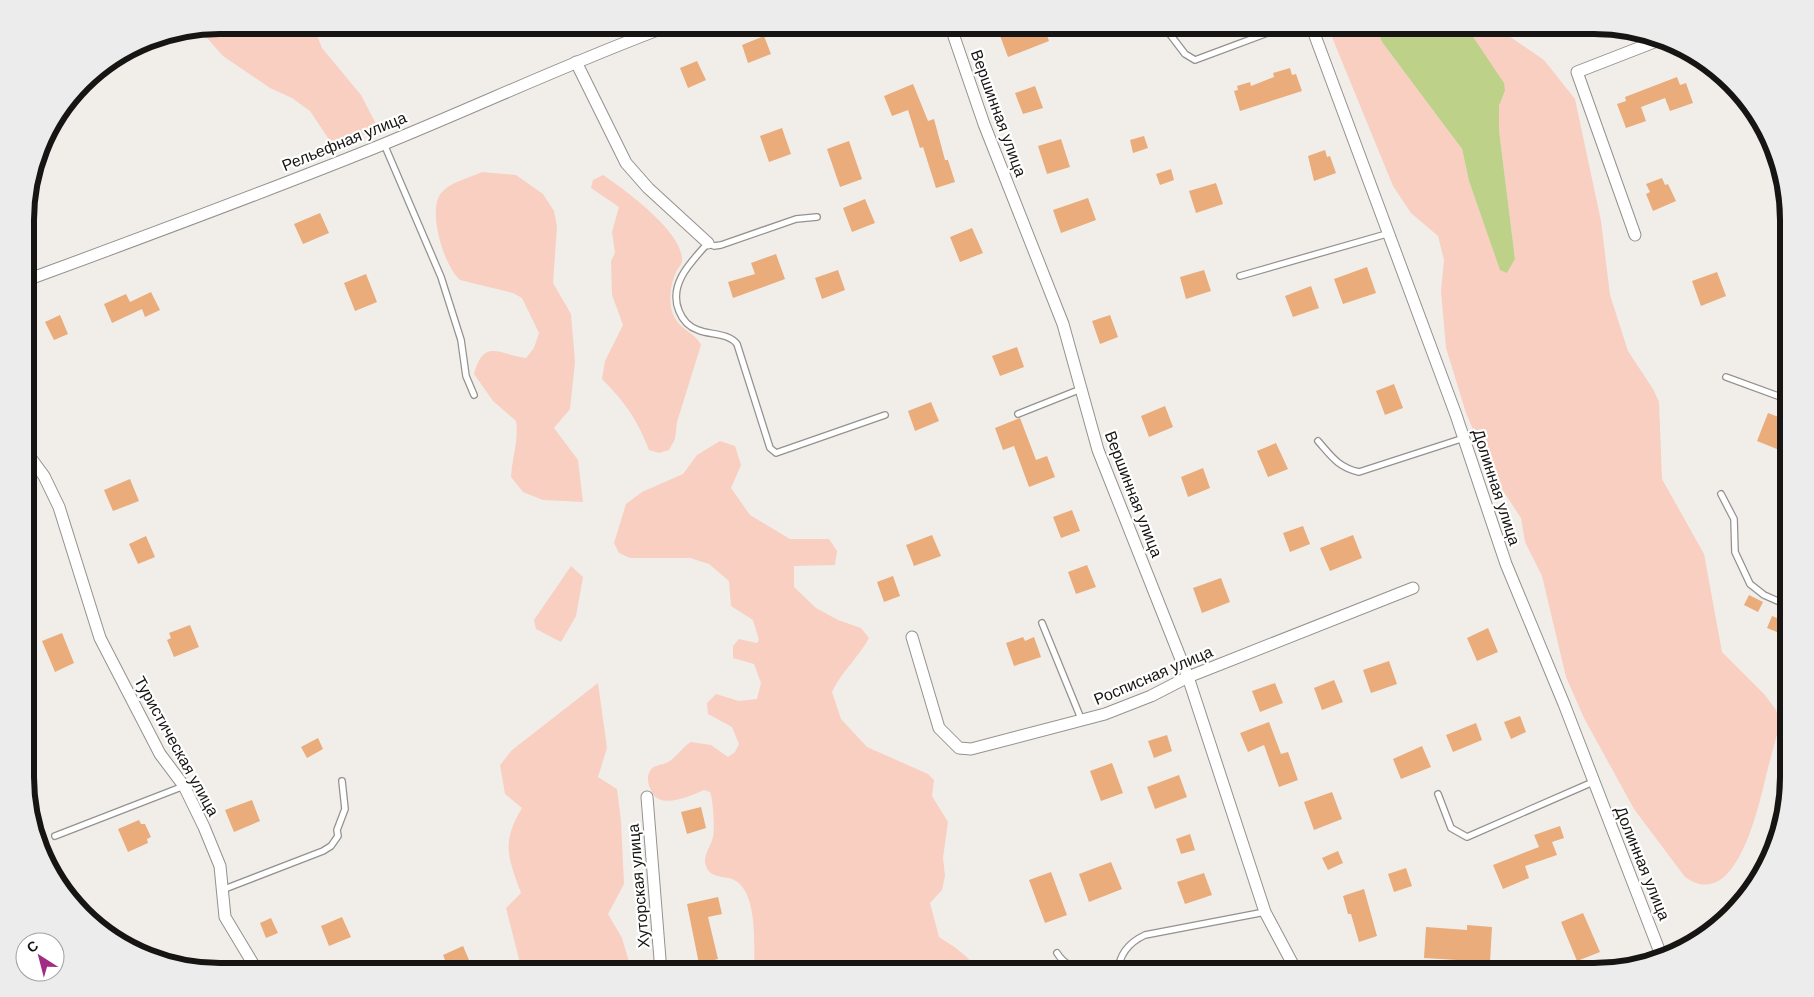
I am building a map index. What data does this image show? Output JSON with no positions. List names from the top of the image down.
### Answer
{
  "streets": {
    "street": [
      "Вершинная улица",
      "Рельефная улица",
      "Долинная улица",
      "Росписная улица",
      "Туристическая улица",
      "Хуторская улица"
    ]
  },
  "crossings": [
    ["Вершинная улица", "Росписная улица"]
  ],
  "north": "top left"
}
